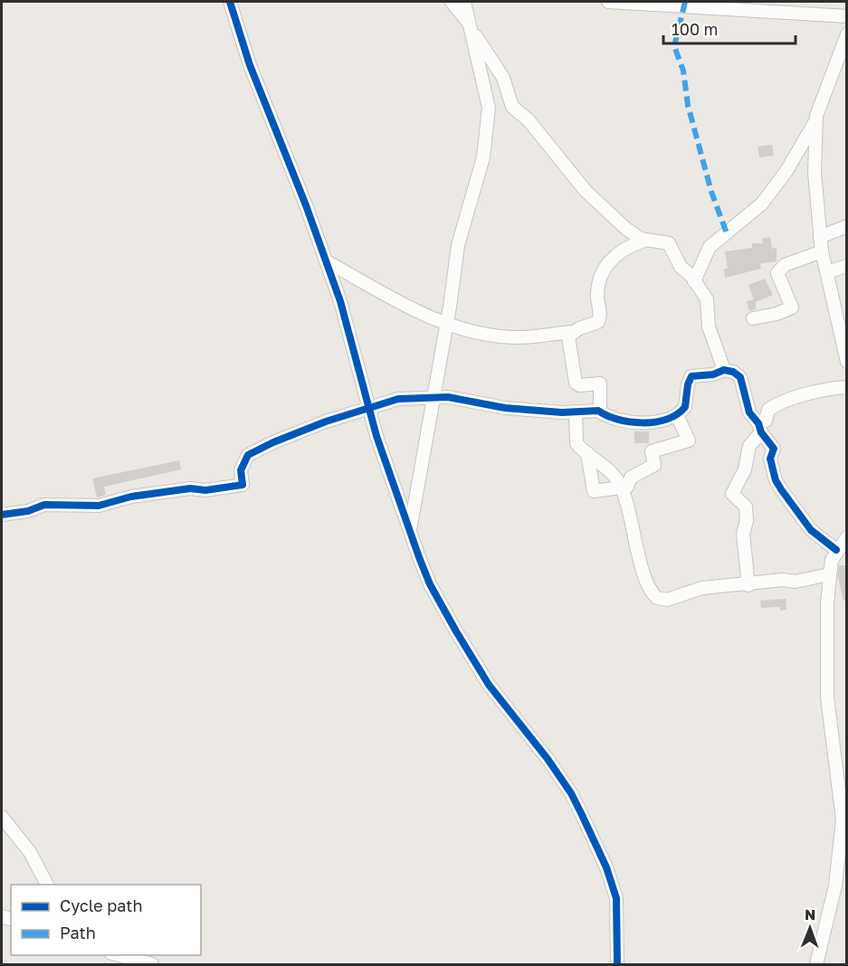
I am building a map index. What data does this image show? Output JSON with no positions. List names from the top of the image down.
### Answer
{
  "legend": ["Cycle path", "Path"],
  "scale_bar": "100 m",
  "north": "top"
}
